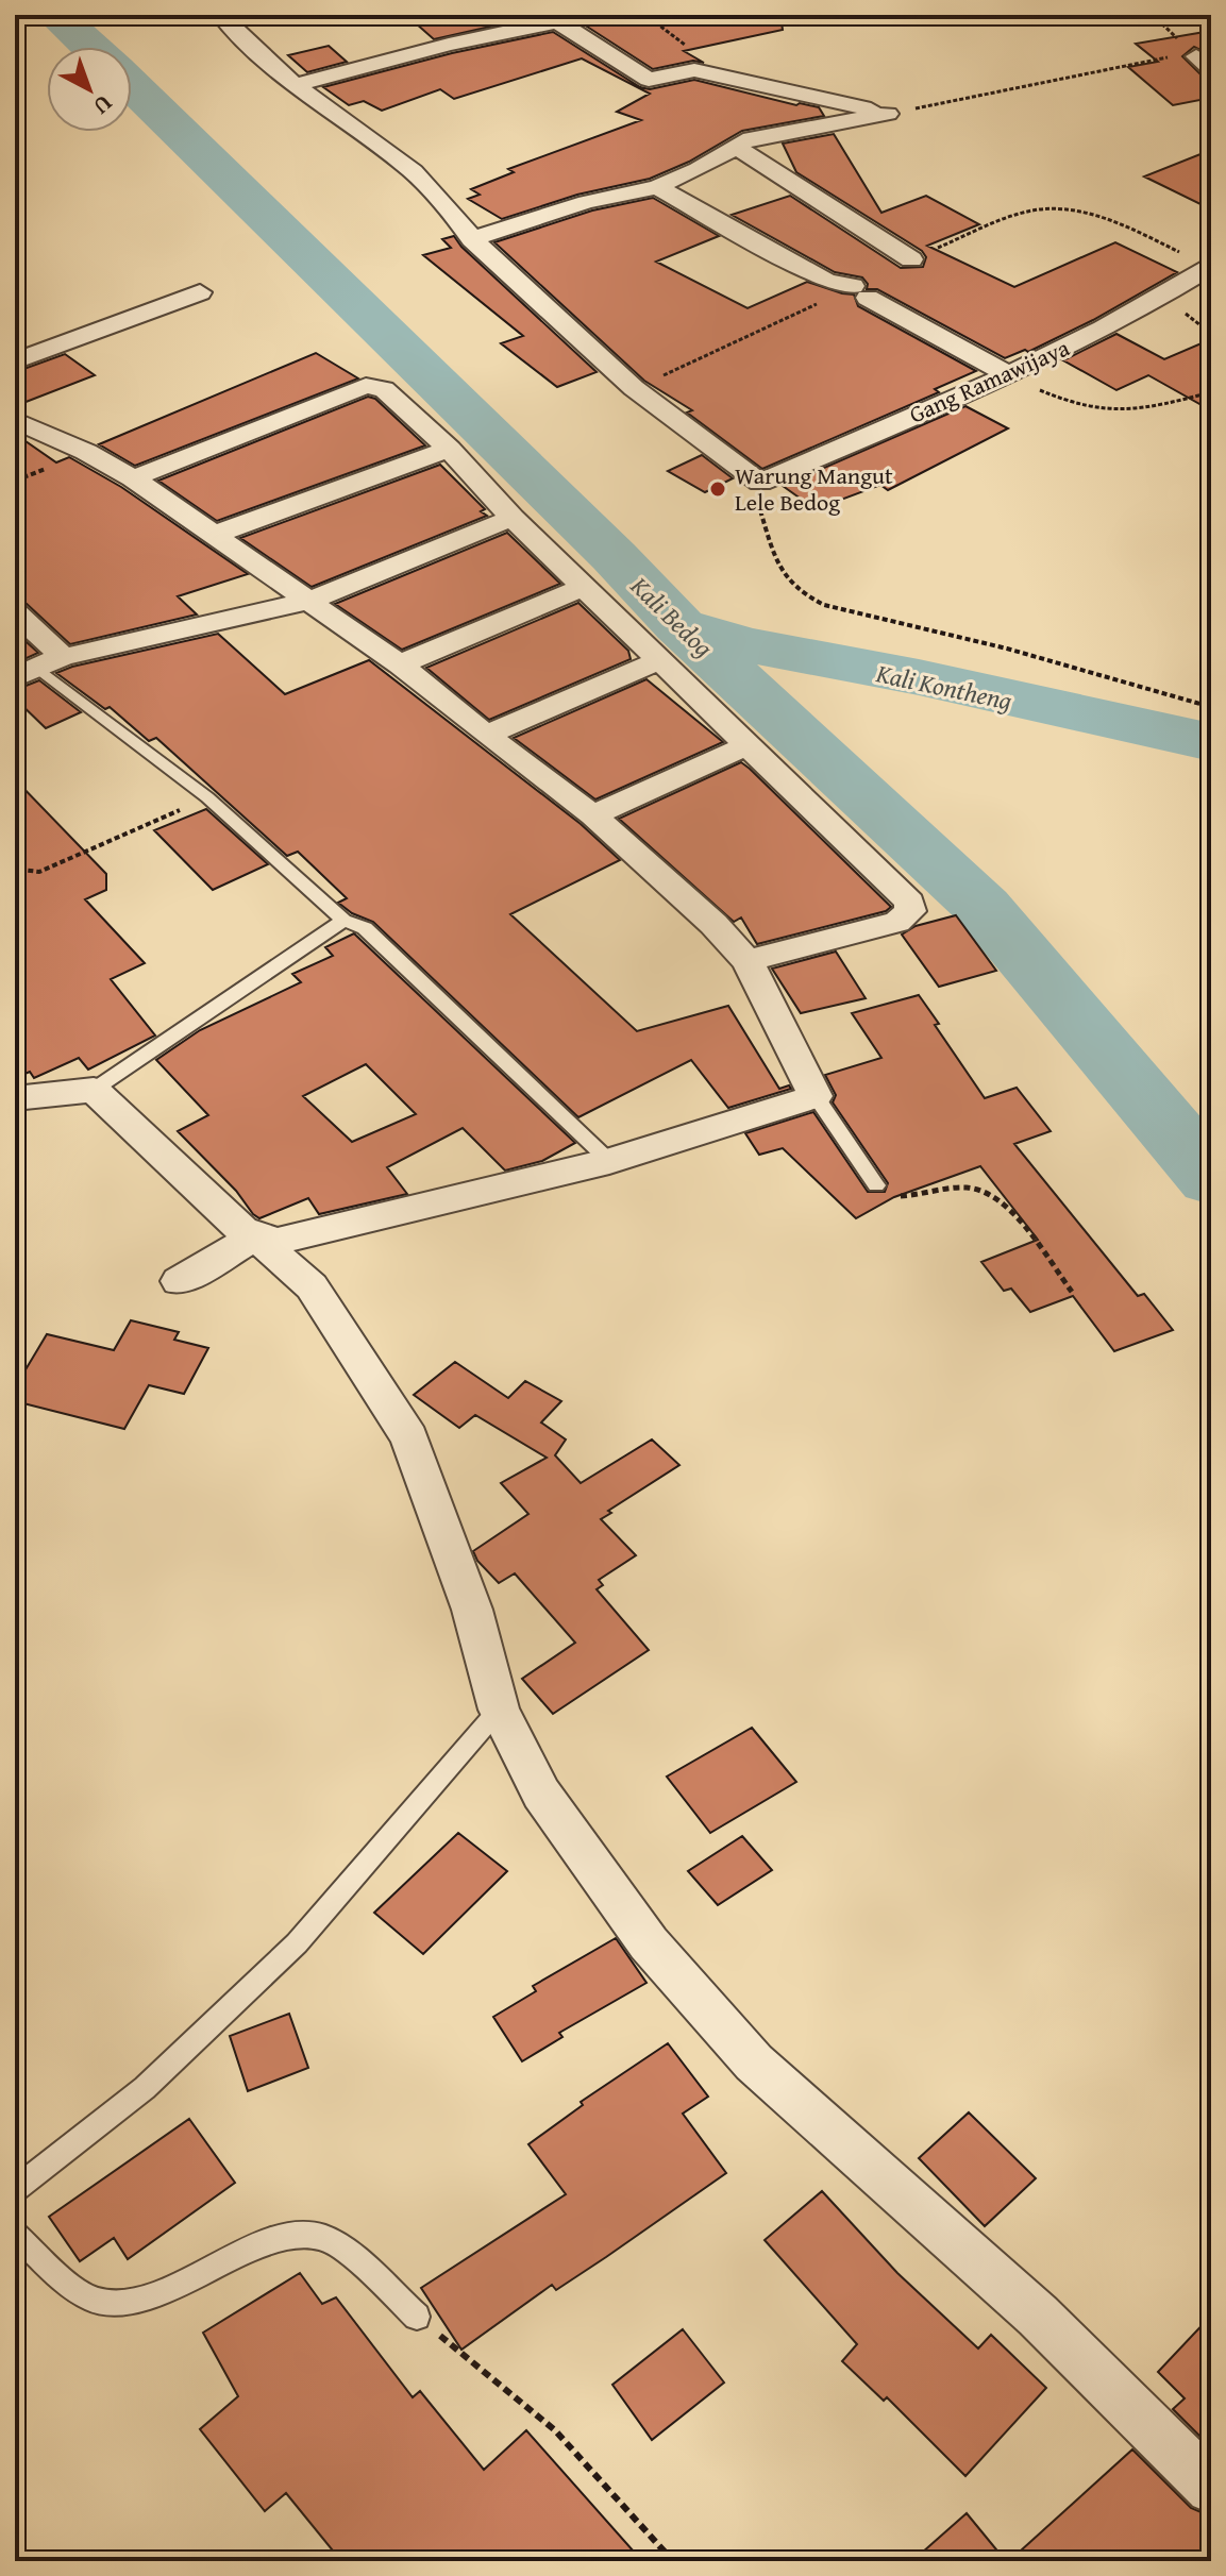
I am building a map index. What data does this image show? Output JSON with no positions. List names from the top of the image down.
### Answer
{
  "streets": {
    "street": ["Gang Ramawijaya"]
  },
  "water": ["Kali Bedog", "Kali Kontheng"],
  "places": ["Warung Mangut Lele Bedog"],
  "north": "bottom right"
}
